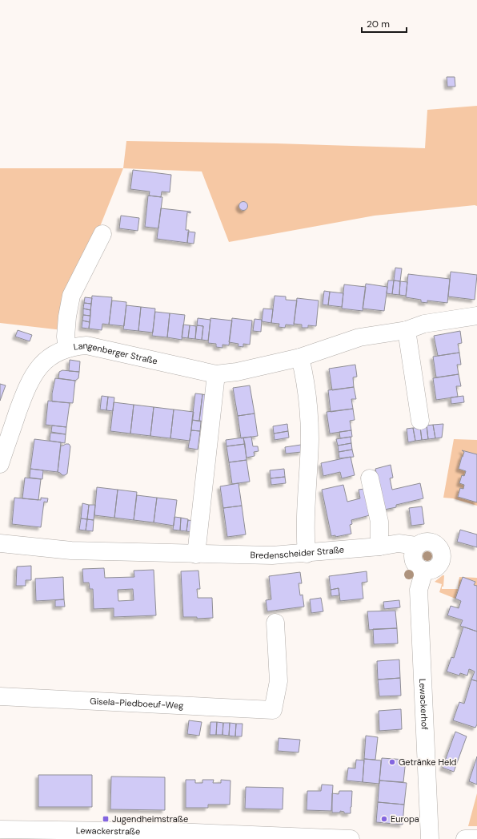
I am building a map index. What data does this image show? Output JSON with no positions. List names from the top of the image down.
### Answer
{
  "streets": {
    "street": [
      "Langenberger Straße",
      "Bredenscheider Straße",
      "Gisela-Piedboeuf-Weg",
      "Lewackerhof",
      "Lewackerstraße"
    ]
  },
  "crossings": [
    ["Bredenscheider Straße", "Lewackerhof"]
  ],
  "places": {
    "other": ["Getränke Held", "Europa"],
    "transit": ["Jugendheimstraße"]
  },
  "scale_bar": "20 m"
}
